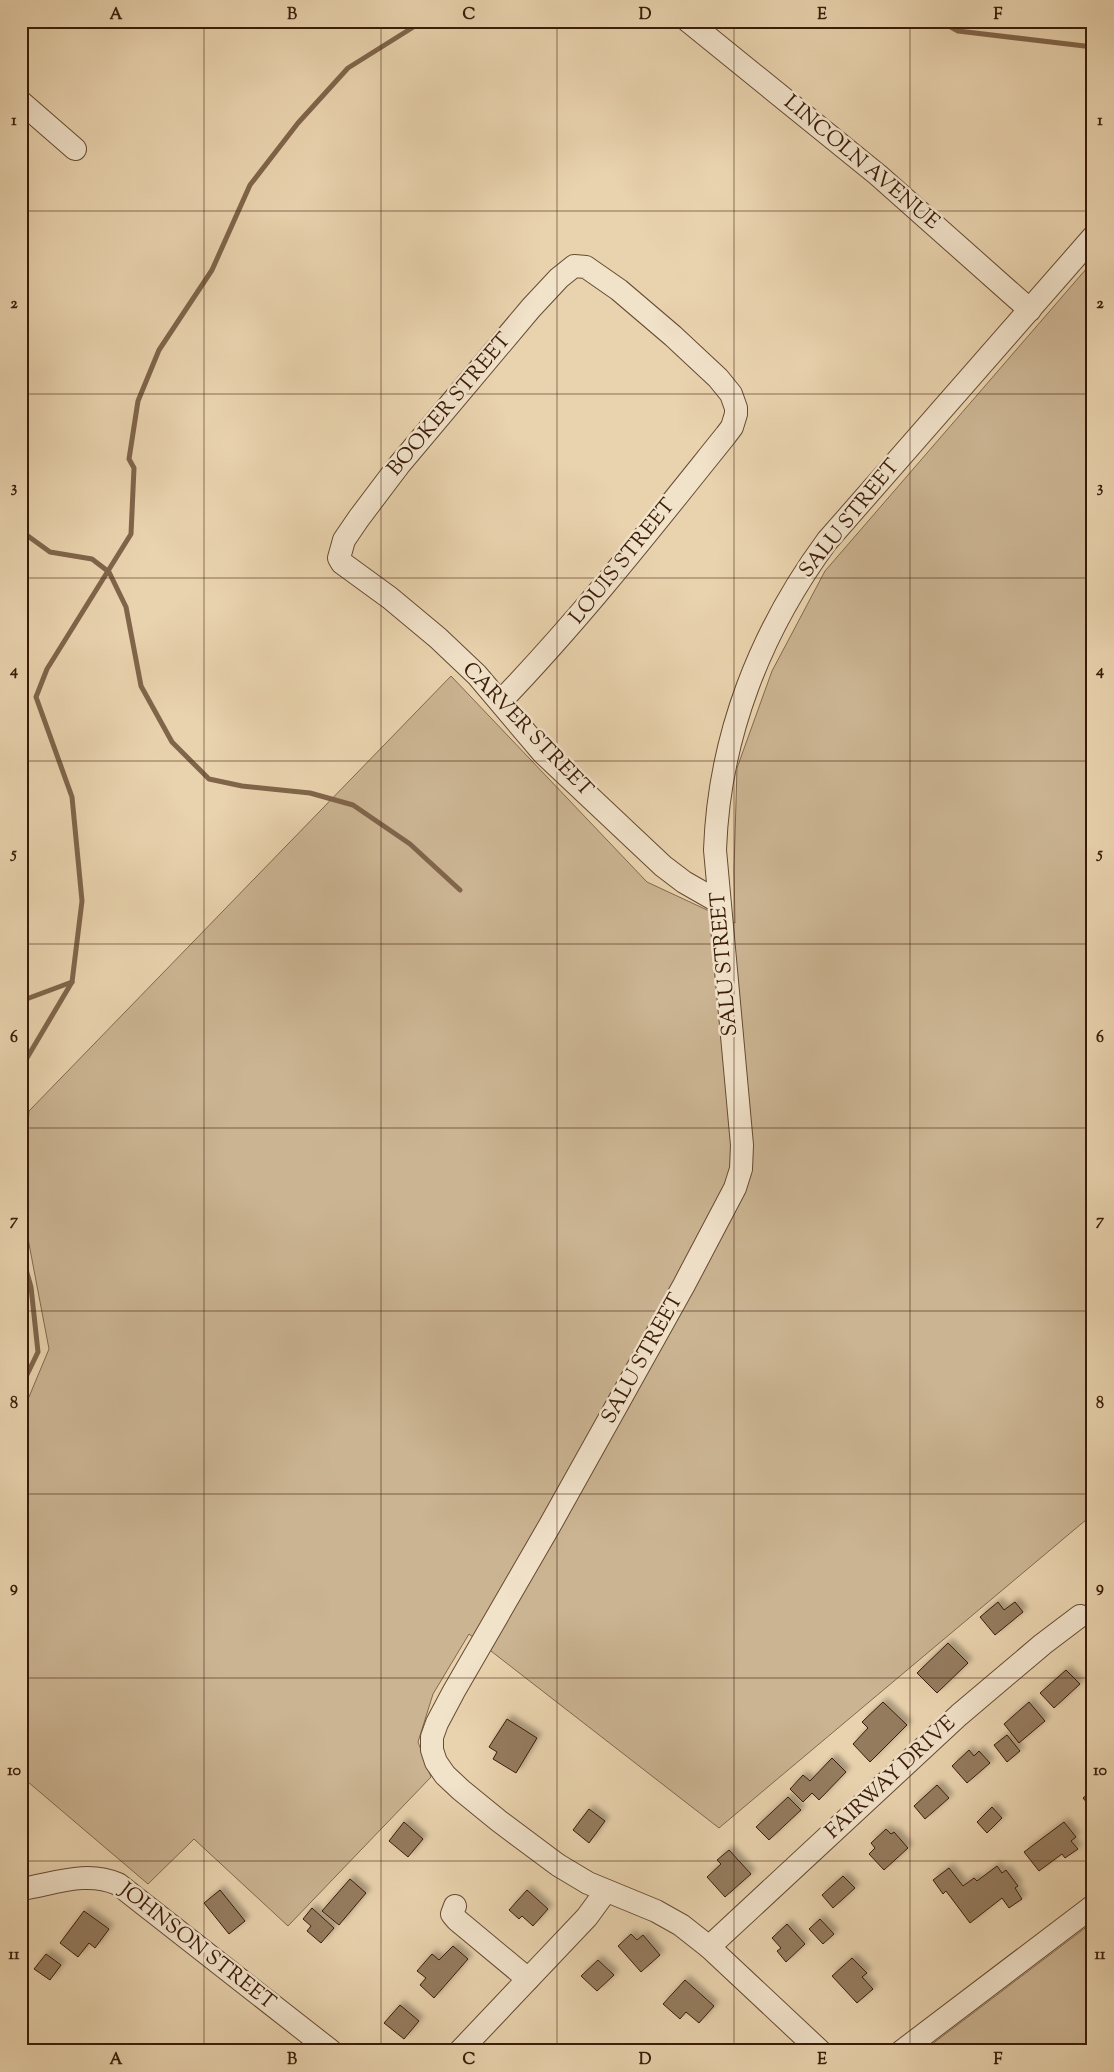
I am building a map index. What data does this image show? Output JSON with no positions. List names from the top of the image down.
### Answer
{
  "streets": {
    "street": [
      "LINCOLN AVENUE",
      "BOOKER STREET",
      "SALU STREET",
      "LOUIS STREET",
      "CARVER STREET",
      "FAIRWAY DRIVE",
      "JOHNSON STREET"
    ]
  },
  "crossings": [
    ["LINCOLN AVENUE", "SALU STREET"],
    ["BOOKER STREET", "LOUIS STREET"],
    ["BOOKER STREET", "CARVER STREET"],
    ["SALU STREET", "CARVER STREET"],
    ["LOUIS STREET", "CARVER STREET"]
  ],
  "grid": {
    "columns": [
      "A",
      "B",
      "C",
      "D",
      "E",
      "F"
    ],
    "rows": [
      "1",
      "2",
      "3",
      "4",
      "5",
      "6",
      "7",
      "8",
      "9",
      "10",
      "11"
    ]
  }
}
